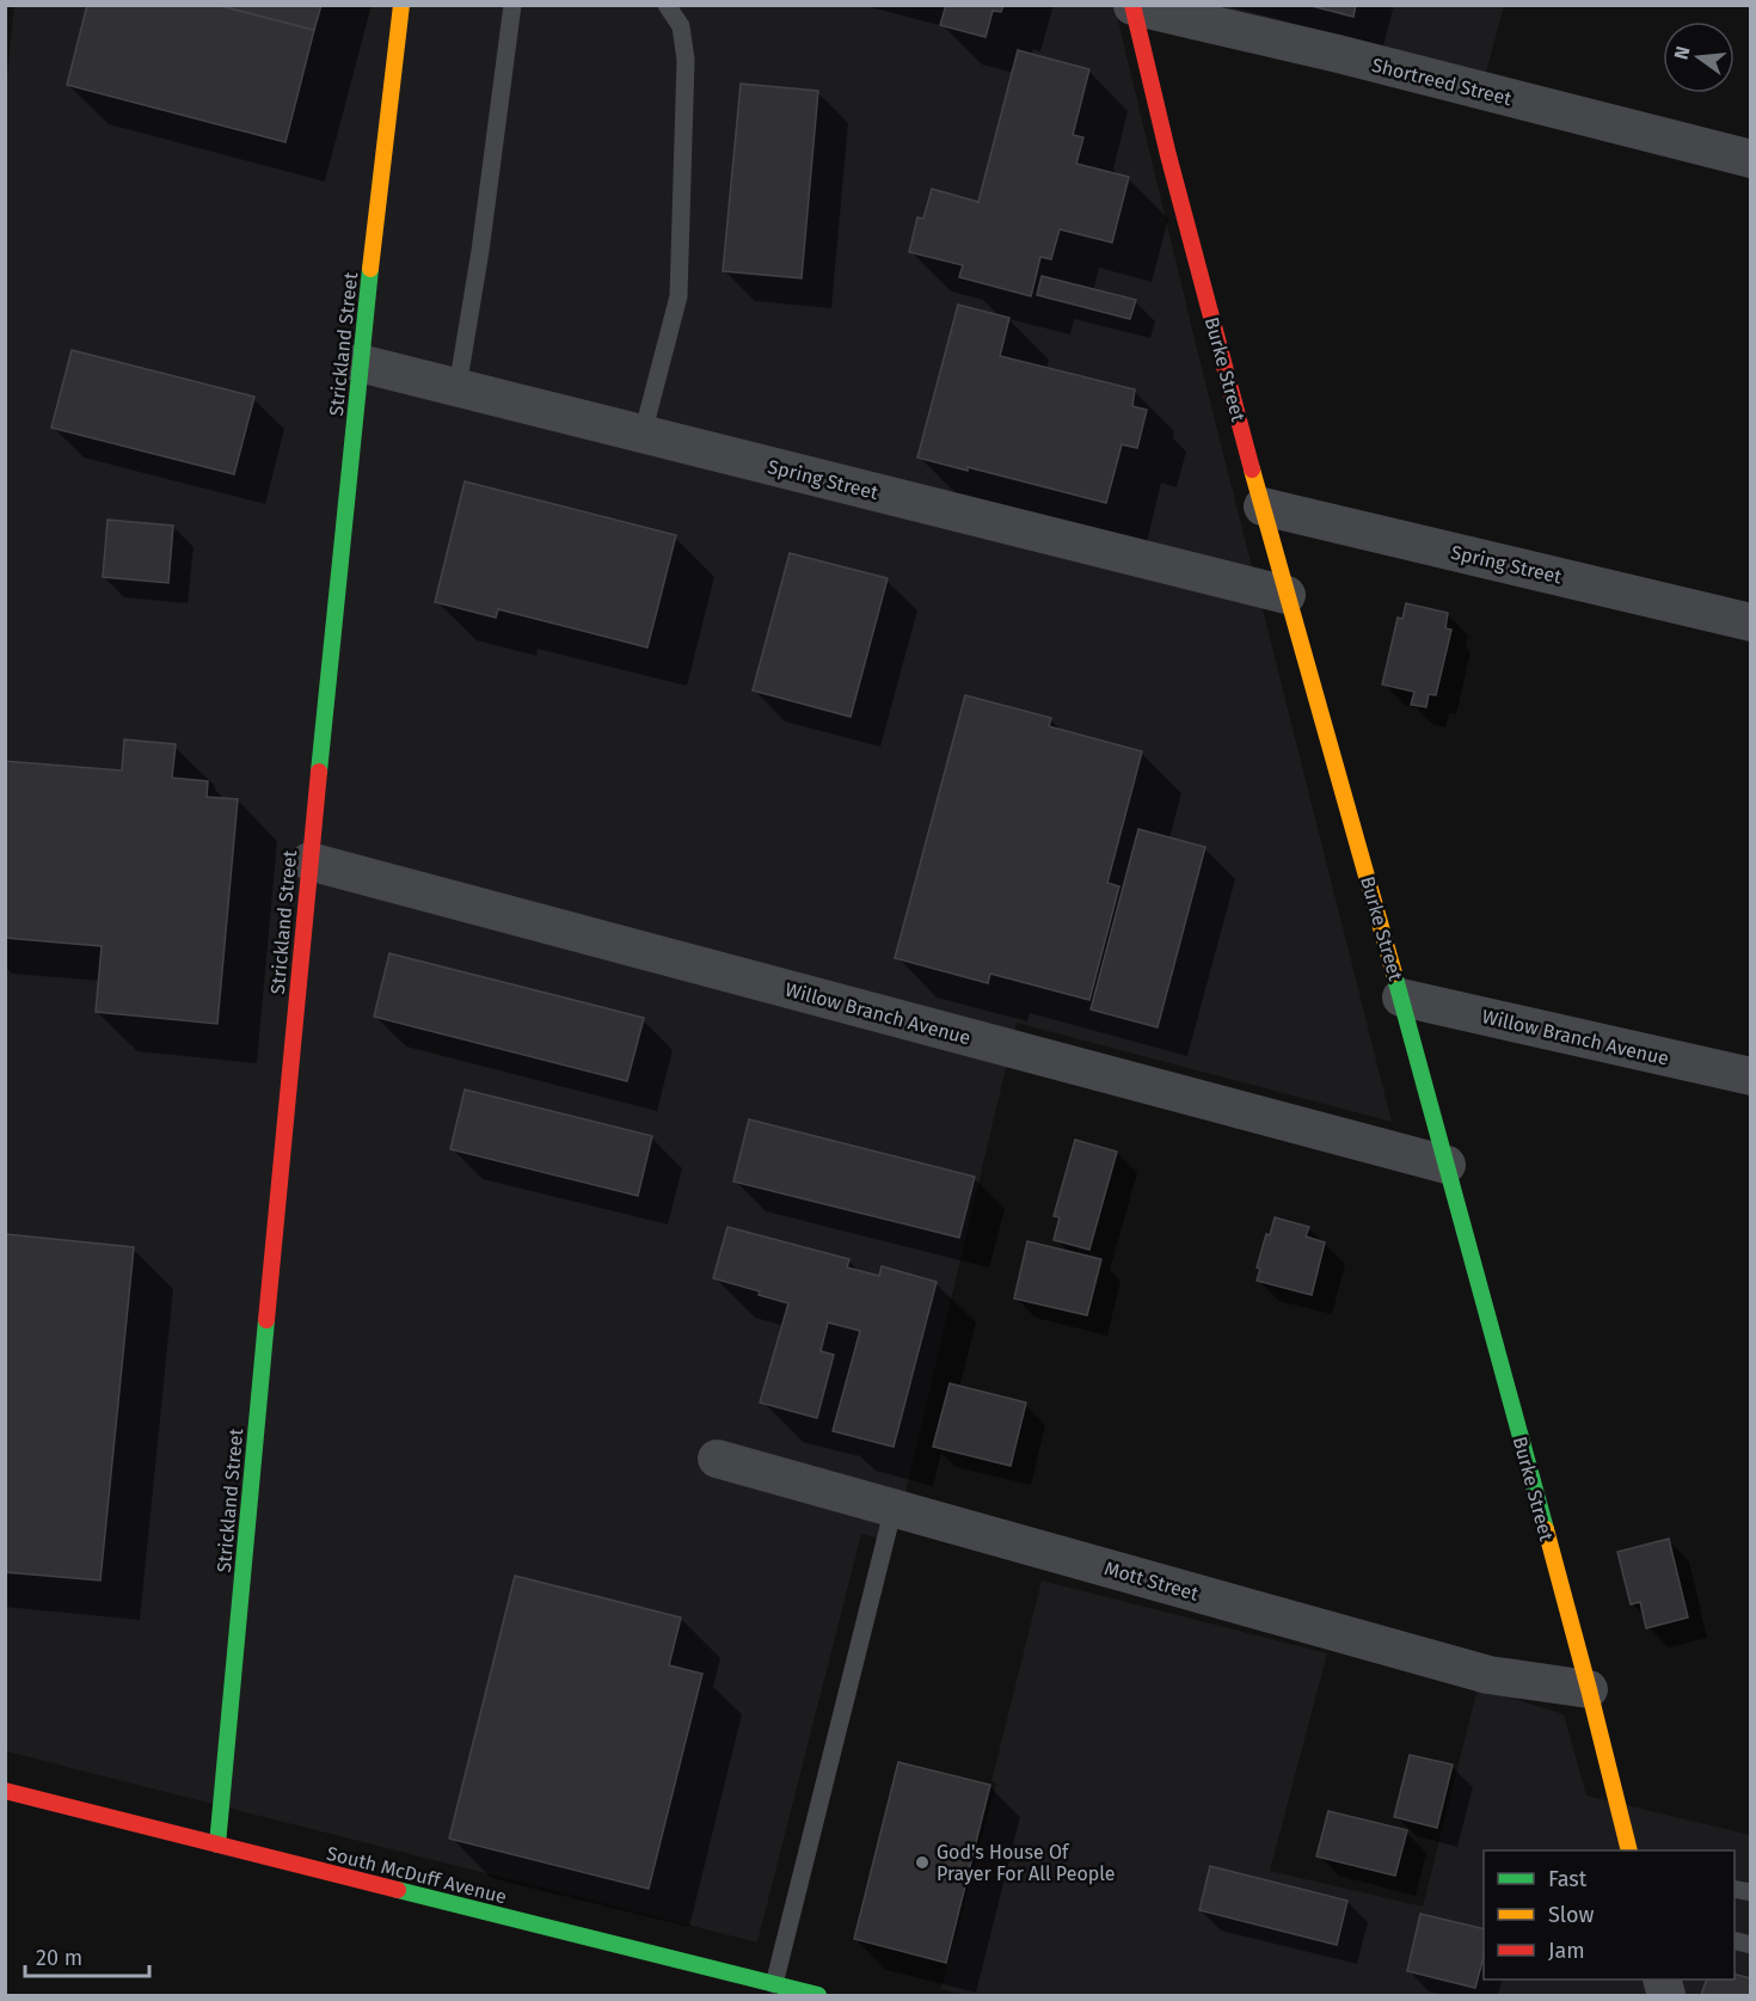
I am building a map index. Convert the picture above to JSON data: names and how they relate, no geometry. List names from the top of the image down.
{
  "streets": {
    "street": [
      "Shortreed Street",
      "Strickland Street",
      "Burke Street",
      "Spring Street",
      "Willow Branch Avenue",
      "Mott Street",
      "South McDuff Avenue"
    ]
  },
  "crossings": [
    ["Shortreed Street", "Burke Street"],
    ["Strickland Street", "Spring Street"],
    ["Strickland Street", "Willow Branch Avenue"],
    ["Strickland Street", "South McDuff Avenue"],
    ["Burke Street", "Spring Street"],
    ["Burke Street", "Willow Branch Avenue"],
    ["Burke Street", "Mott Street"]
  ],
  "places": ["God's House Of Prayer For All People"],
  "legend": ["Fast", "Slow", "Jam"],
  "scale_bar": "20 m",
  "north": "left"
}
